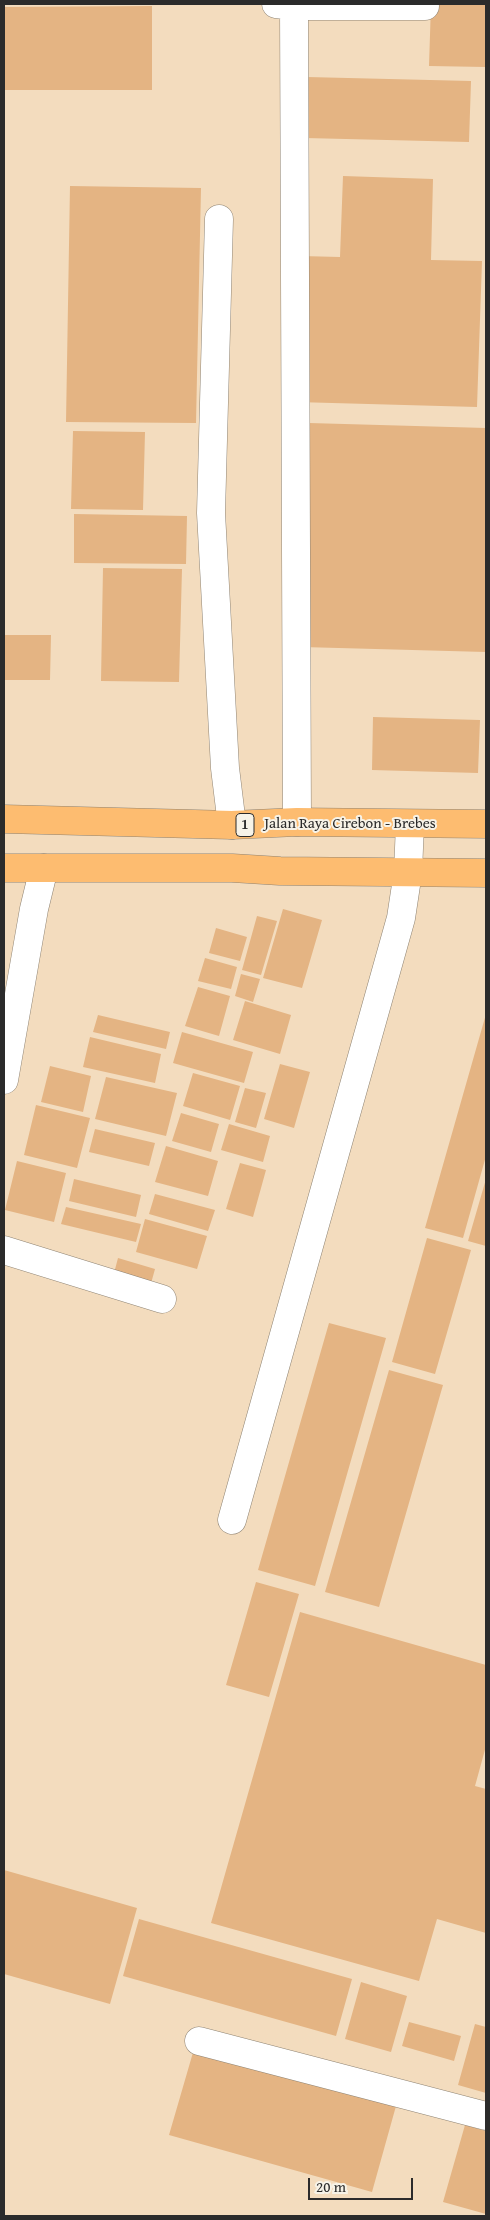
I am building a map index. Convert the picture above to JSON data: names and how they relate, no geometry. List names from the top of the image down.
{
  "streets": {
    "highway": ["Jalan Raya Cirebon - Brebes", "1"]
  },
  "scale_bar": "20 m"
}
